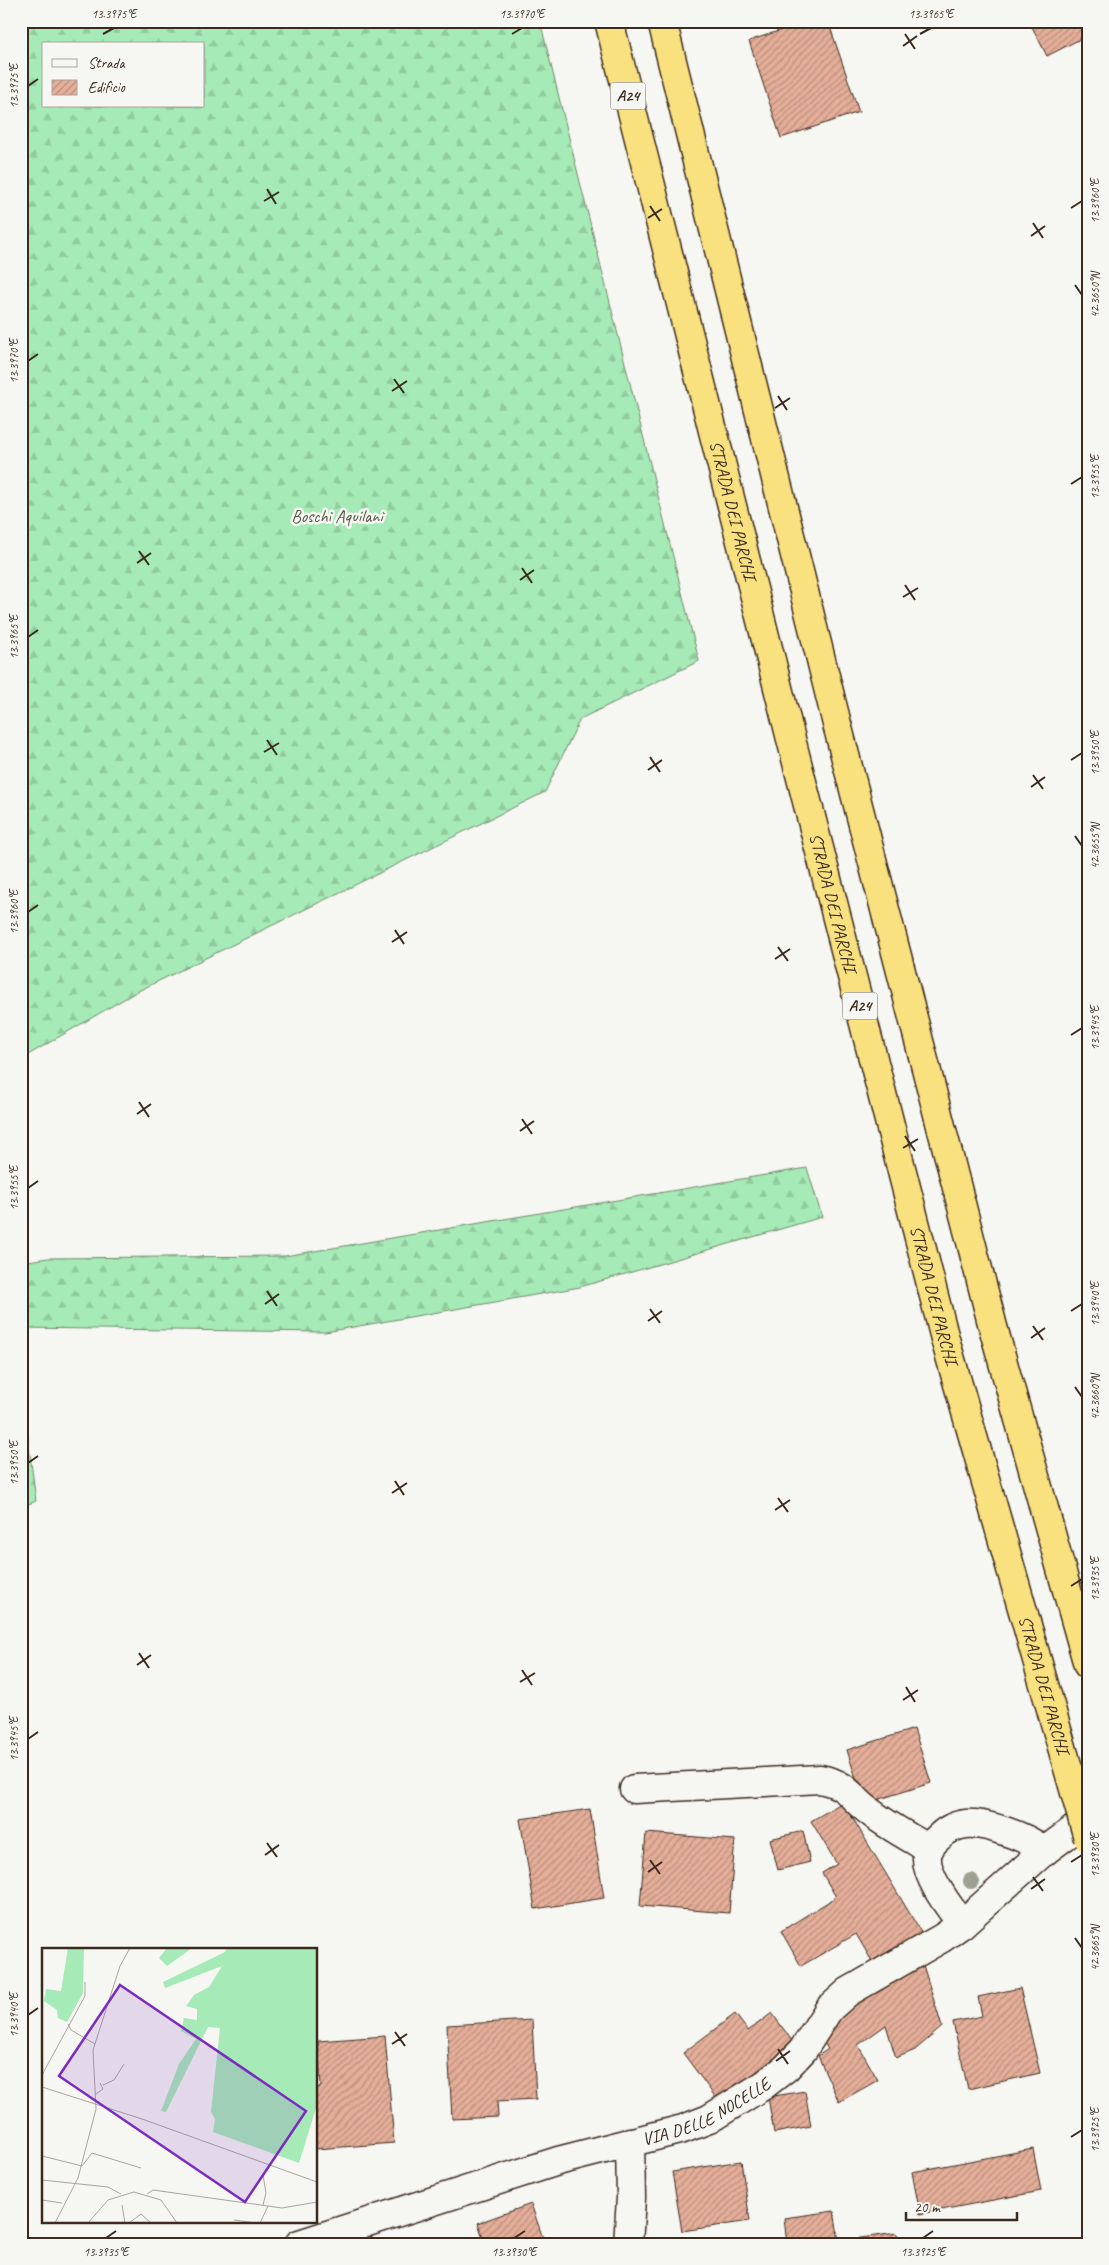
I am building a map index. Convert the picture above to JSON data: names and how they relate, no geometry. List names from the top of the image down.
{
  "streets": {
    "highway": ["A24", "STRADA DEI PARCHI"],
    "street": ["VIA DELLE NOCELLE"]
  },
  "parks": ["Boschi Aquilani"],
  "legend": ["Strada", "Edificio"],
  "scale_bar": "20 m",
  "coordinates": [
    "13.3975°E",
    "13.3970°E",
    "13.3965°E",
    "13.3960°E",
    "42.3650°N",
    "13.3955°E",
    "13.3950°E",
    "42.3655°N",
    "13.3945°E",
    "13.3940°E",
    "42.3660°N",
    "13.3935°E",
    "13.3930°E",
    "42.3665°N",
    "13.3925°E"
  ]
}
